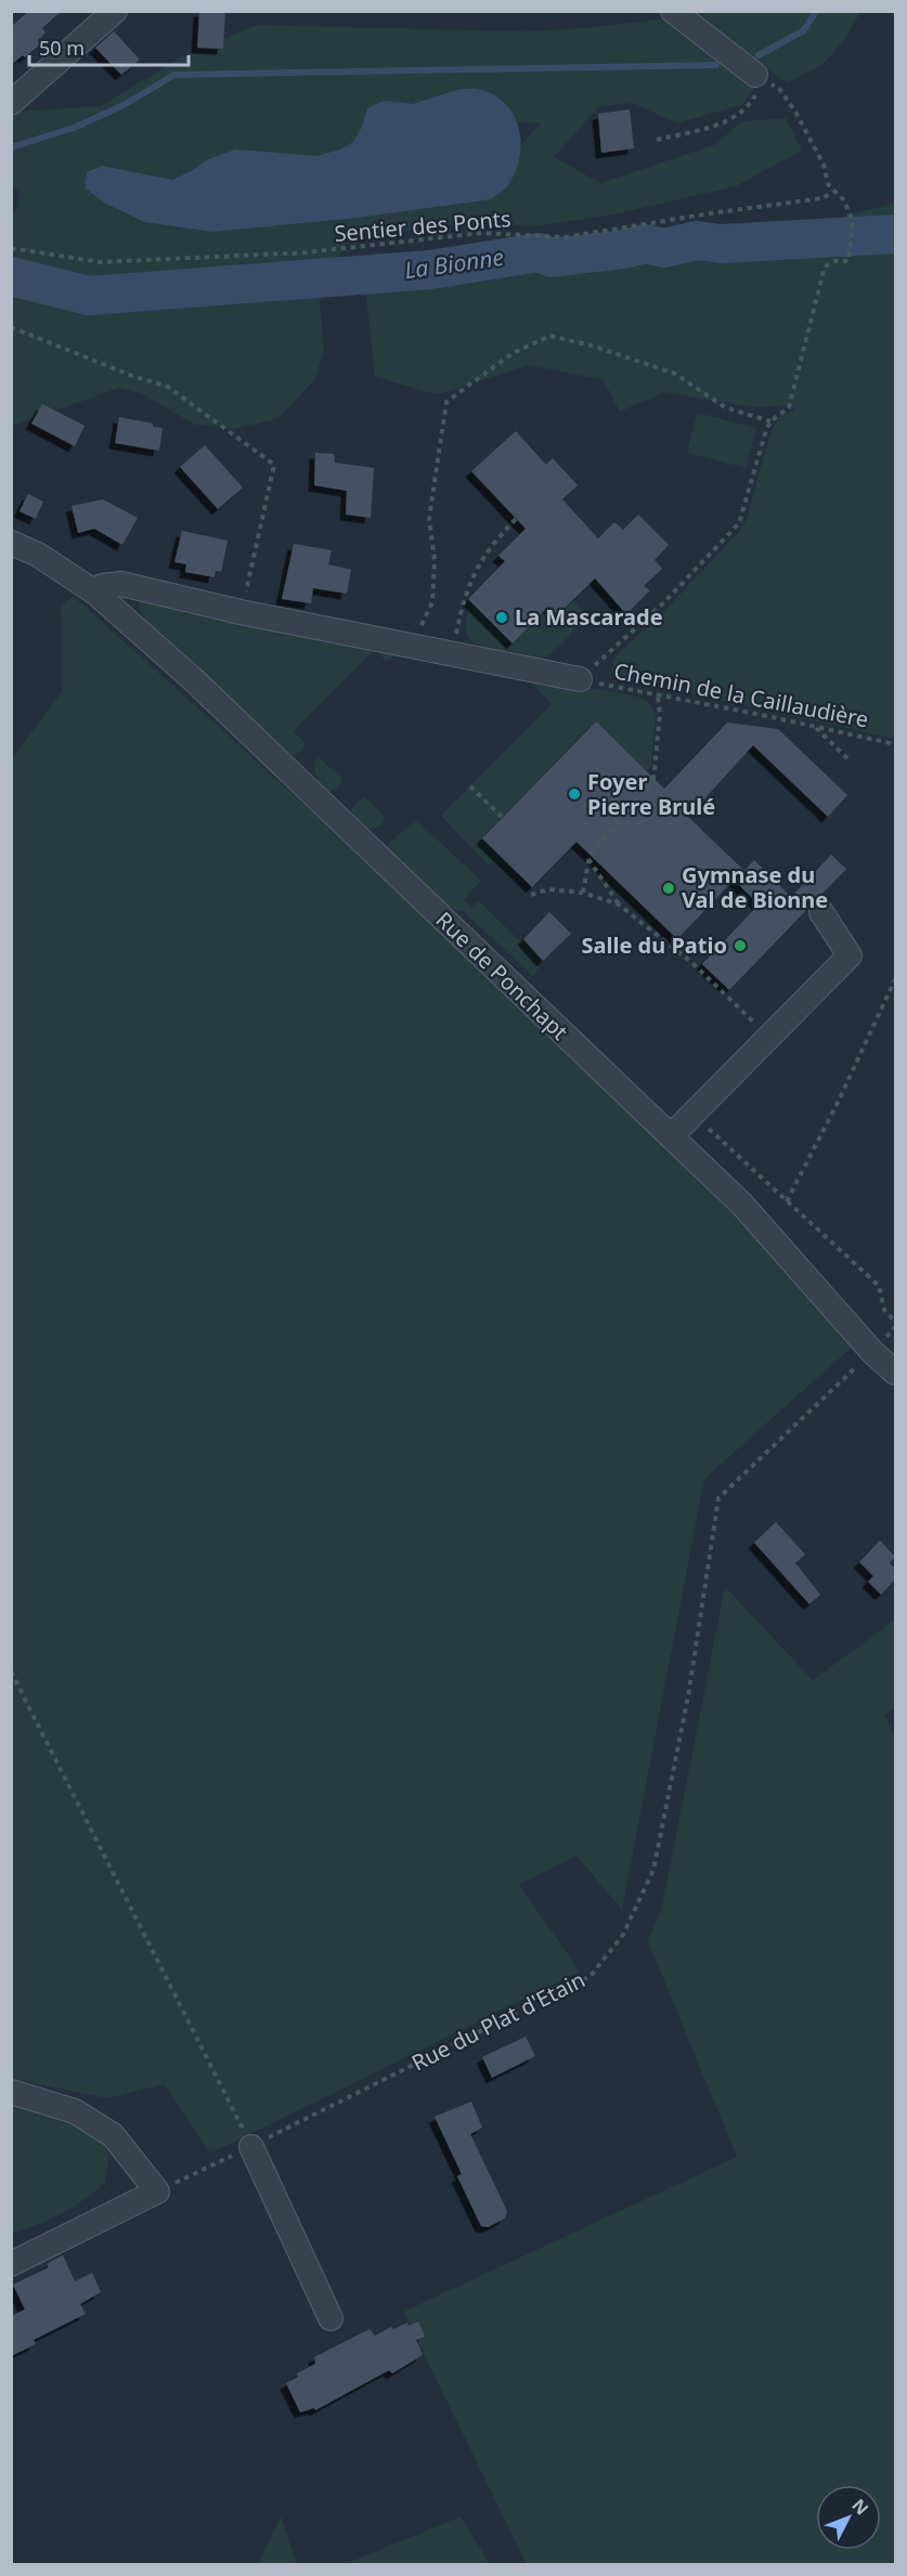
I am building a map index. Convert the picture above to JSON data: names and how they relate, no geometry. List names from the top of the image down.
{
  "streets": {
    "street": ["Rue de Ponchapt"],
    "path": ["Sentier des Ponts", "Chemin de la Caillaudière", "Rue du Plat d'Etain"]
  },
  "crossings": [
    ["Rue de Ponchapt", "Rue du Plat d'Etain"]
  ],
  "water": ["La Bionne"],
  "places": [
    "La Mascarade",
    "Foyer Pierre Brulé",
    "Gymnase du Val de Bionne",
    "Salle du Patio"
  ],
  "scale_bar": "50 m",
  "north": "top right"
}
